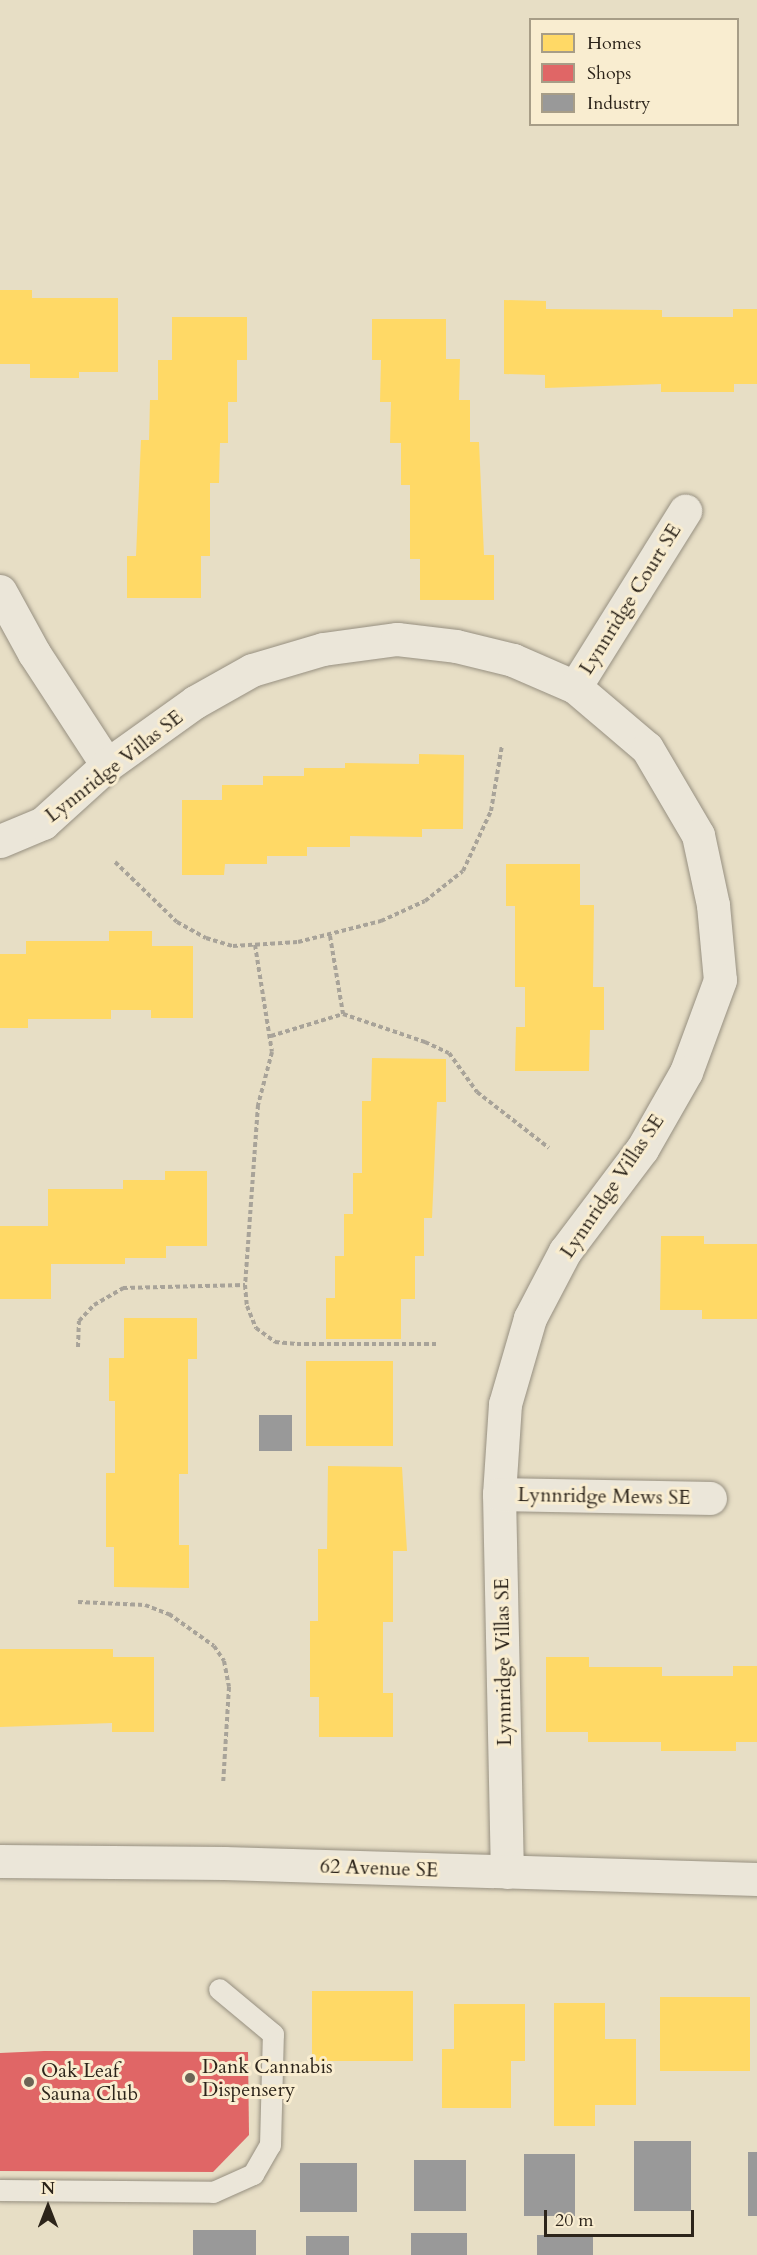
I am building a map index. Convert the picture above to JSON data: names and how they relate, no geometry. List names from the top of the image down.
{
  "streets": {
    "street": [
      "Lynnridge Court SE",
      "Lynnridge Villas SE",
      "Lynnridge Mews SE",
      "62 Avenue SE"
    ]
  },
  "crossings": [
    ["Lynnridge Court SE", "Lynnridge Villas SE"],
    ["Lynnridge Villas SE", "Lynnridge Mews SE"],
    ["Lynnridge Villas SE", "62 Avenue SE"]
  ],
  "places": ["Dank Cannabis Dispensery", "Oak Leaf Sauna Club"],
  "legend": ["Homes", "Shops", "Industry"],
  "scale_bar": "20 m",
  "north": "top"
}
